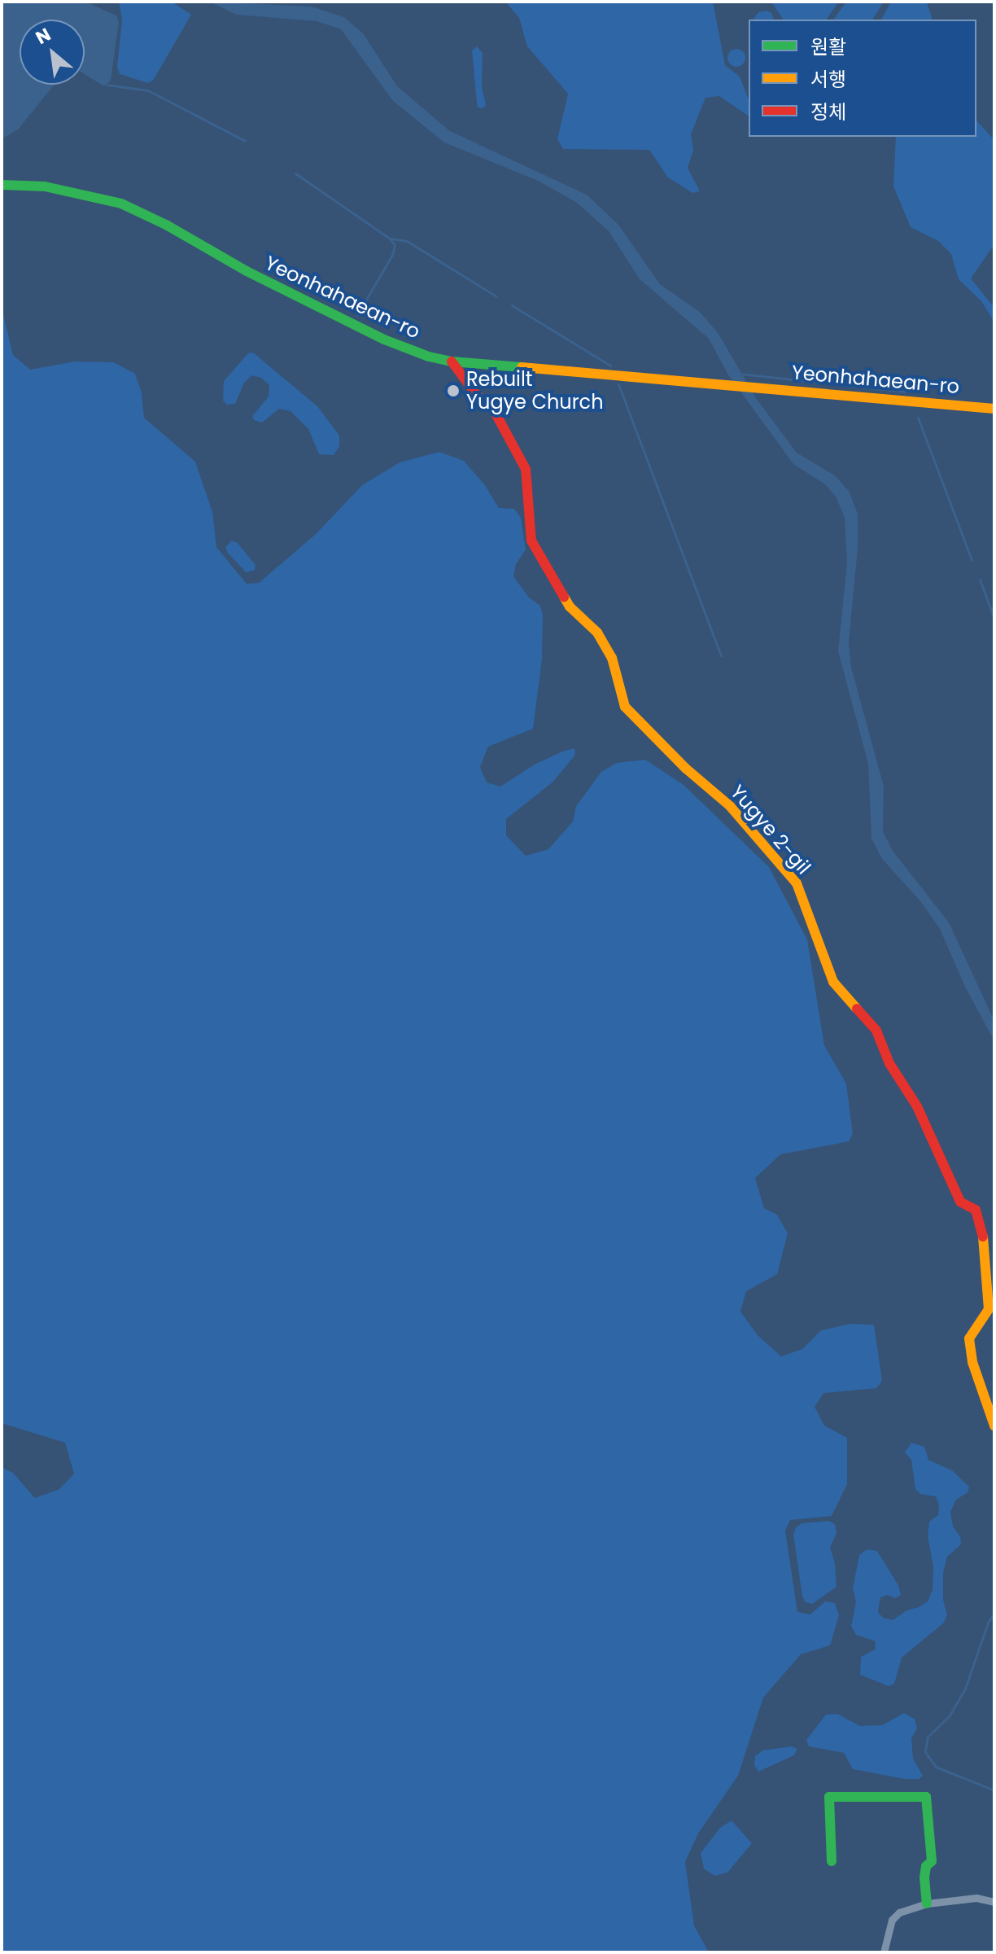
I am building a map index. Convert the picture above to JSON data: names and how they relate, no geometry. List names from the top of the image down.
{
  "streets": {
    "street": ["Yeonhahaean-ro", "Yugye 2-gil"]
  },
  "crossings": [
    ["Yeonhahaean-ro", "Yugye 2-gil"]
  ],
  "places": ["Rebuilt Yugye Church"],
  "legend": ["원활", "서행", "정체"],
  "north": "top left"
}
